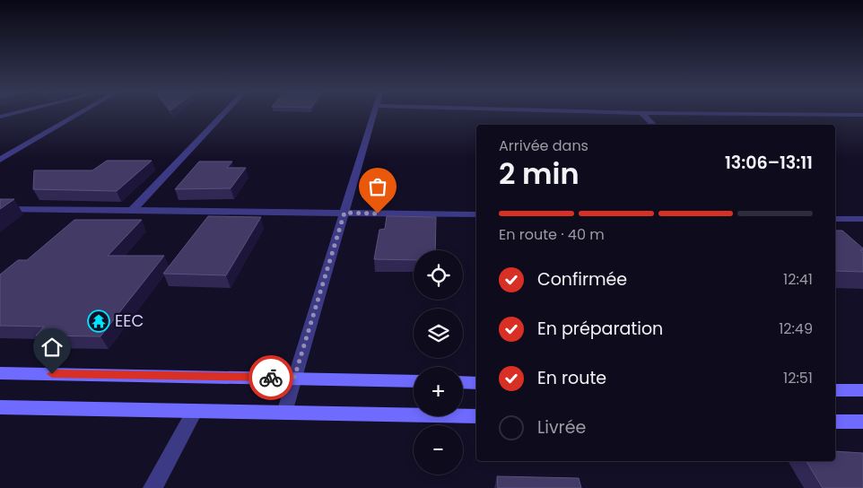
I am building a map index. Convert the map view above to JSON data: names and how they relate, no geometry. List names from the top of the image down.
{
  "places": {
    "temple": ["EEC"]
  },
  "page": {
    "heading": ["2 min", "Arrivée dans", "13:06–13:11"],
    "bar": "En route · 40 m",
    "map_buttons": ["+", "−"],
    "list": [
      ["Confirmée", "12:41"],
      ["En préparation", "12:49"],
      ["En route", "12:51"],
      "Livrée"
    ]
  }
}
